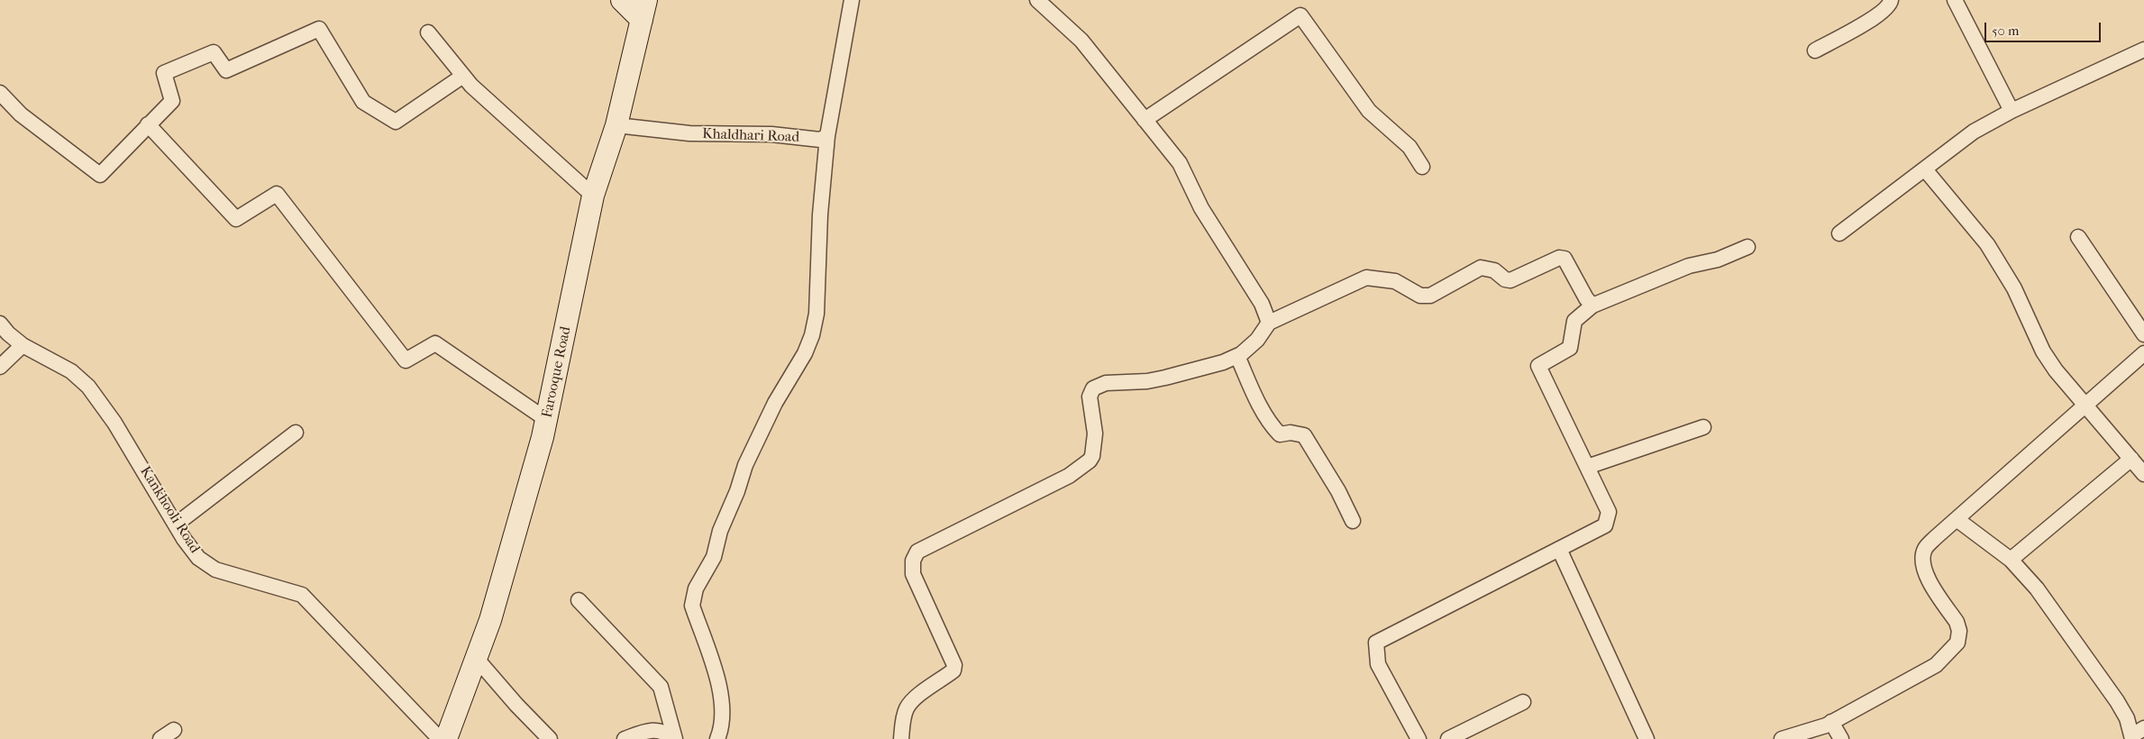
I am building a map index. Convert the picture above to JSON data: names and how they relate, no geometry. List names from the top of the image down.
{
  "streets": {
    "main road": ["Farooque Road"],
    "street": ["Khaldhari Road", "Kankhooli Road"]
  },
  "crossings": [
    ["Khaldhari Road", "Farooque Road"]
  ],
  "scale_bar": "50 m"
}
